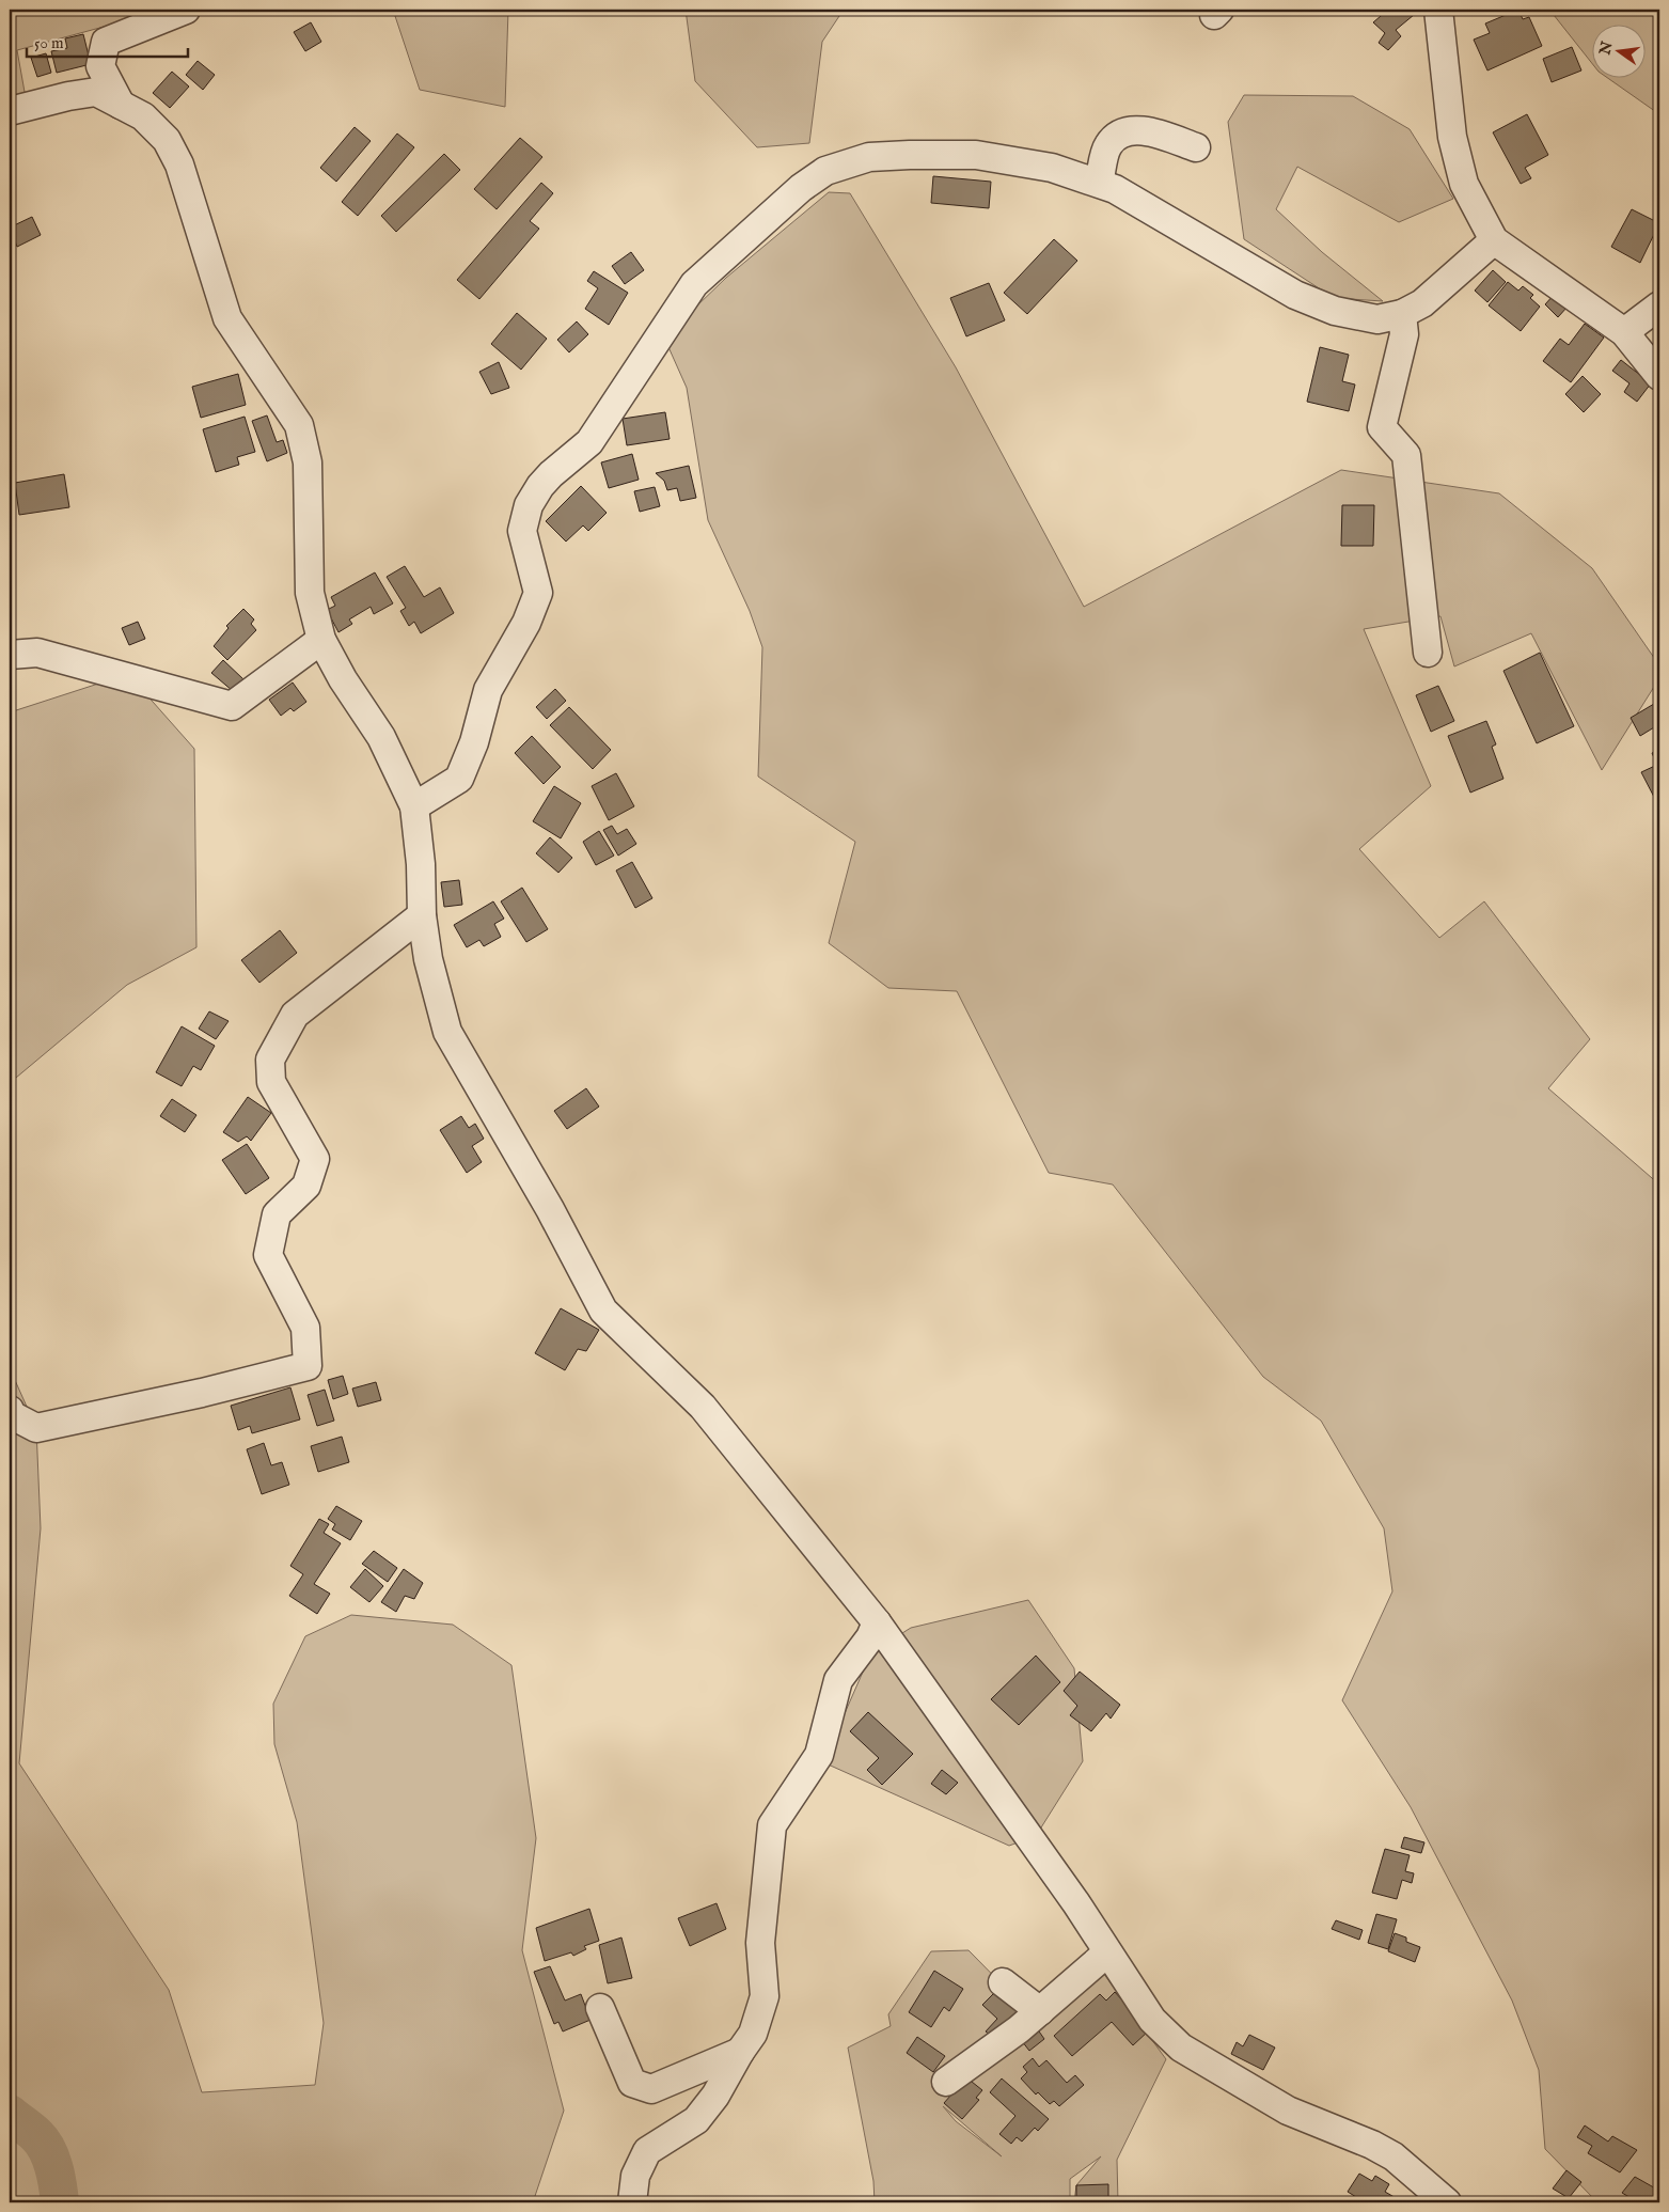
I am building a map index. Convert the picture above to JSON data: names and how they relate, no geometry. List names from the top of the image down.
{
  "scale_bar": "50 m",
  "north": "left"
}
